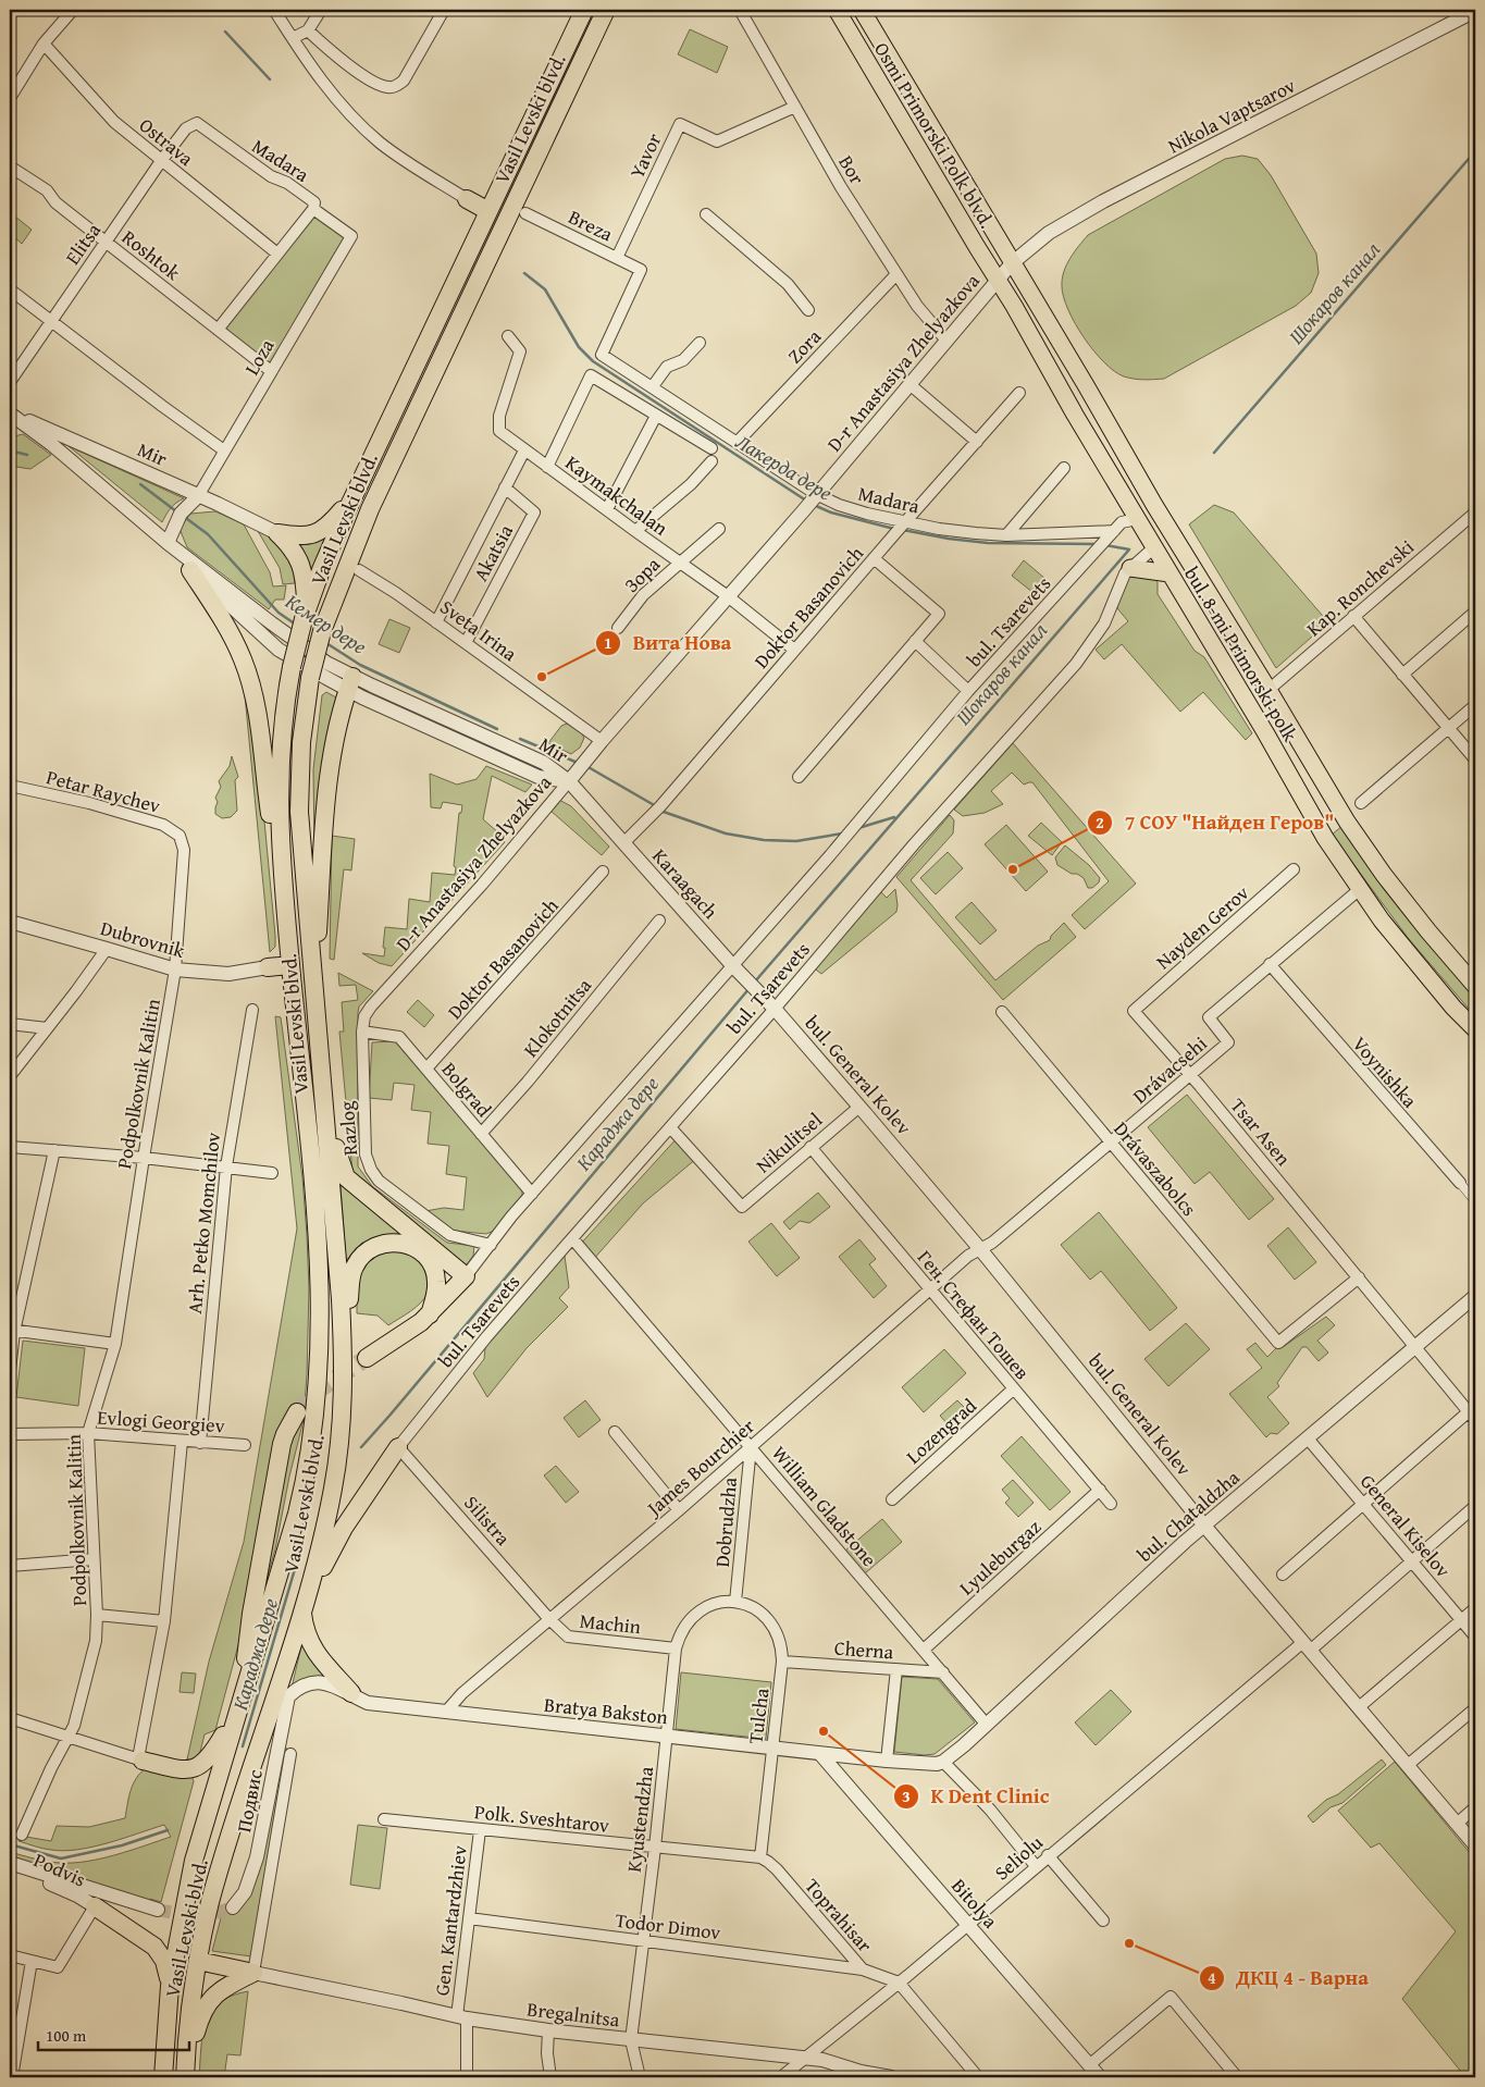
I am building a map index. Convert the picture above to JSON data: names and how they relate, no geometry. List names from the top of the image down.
{
  "streets": {
    "highway": ["Vasil Levski blvd."],
    "main road": ["Osmi Primorski Polk blvd.", "bul. 8-mi Primorski polk"],
    "street": [
      "Nikola Vaptsarov",
      "Ostrava",
      "Yavor",
      "Madara",
      "Bor",
      "Breza",
      "Elitsa",
      "Roshtok",
      "Zora",
      "Loza",
      "D-r Anastasiya Zhelyazkova",
      "Mir",
      "Kaymakchalan",
      "Akatsia",
      "Зора",
      "Kap. Ronchevski",
      "Doktor Basanovich",
      "bul. Tsarevets",
      "Sveta Irina",
      "Petar Raychev",
      "Karaagach",
      "Nayden Gerov",
      "Dubrovnik",
      "Klokotnitsa",
      "Drávacsehi",
      "Voynishka",
      "bul. General Kolev",
      "Podpolkovnik Kalitin",
      "Bolgrad",
      "Razlog",
      "Tsar Asen",
      "Nikulitsel",
      "Drávaszabolcs",
      "Arh. Petko Momchilov",
      "Ген. Стефан Тошев",
      "Evlogi Georgiev",
      "Lozengrad",
      "James Bourchier",
      "William Gladstone",
      "bul. Chataldzha",
      "Silistra",
      "Dobrudzha",
      "General Kiselov",
      "Lyuleburgaz",
      "Machin",
      "Cherna",
      "Bratya Bakston",
      "Tulcha",
      "Подвис",
      "Polk. Sveshtarov",
      "Kyustendzha",
      "Seliolu",
      "Podvis",
      "Bitolya",
      "Toprahisar",
      "Gen. Kantardzhiev",
      "Todor Dimov",
      "Bregalnitsa"
    ]
  },
  "crossings": [
    ["Nikola Vaptsarov", "Osmi Primorski Polk blvd."],
    ["Nikola Vaptsarov", "D-r Anastasiya Zhelyazkova"],
    ["Nikola Vaptsarov", "bul. 8-mi Primorski polk"],
    ["Vasil Levski blvd.", "Breza"],
    ["Vasil Levski blvd.", "Sveta Irina"],
    ["Osmi Primorski Polk blvd.", "D-r Anastasiya Zhelyazkova"],
    ["Osmi Primorski Polk blvd.", "bul. 8-mi Primorski polk"],
    ["Ostrava", "Elitsa"],
    ["Yavor", "Bor"],
    ["Yavor", "Breza"],
    ["Madara", "Breza"],
    ["Madara", "Elitsa"],
    ["Madara", "Zora"],
    ["Madara", "Loza"],
    ["Madara", "D-r Anastasiya Zhelyazkova"],
    ["Madara", "Doktor Basanovich"],
    ["Madara", "bul. Tsarevets"],
    ["Bor", "Zora"],
    ["Bor", "D-r Anastasiya Zhelyazkova"],
    ["Elitsa", "Roshtok"],
    ["Roshtok", "Loza"],
    ["Loza", "Mir"],
    ["D-r Anastasiya Zhelyazkova", "Mir"],
    ["D-r Anastasiya Zhelyazkova", "Kaymakchalan"],
    ["D-r Anastasiya Zhelyazkova", "Sveta Irina"],
    ["D-r Anastasiya Zhelyazkova", "bul. 8-mi Primorski polk"],
    ["D-r Anastasiya Zhelyazkova", "Karaagach"],
    ["D-r Anastasiya Zhelyazkova", "Razlog"],
    ["Mir", "Karaagach"],
    ["Kaymakchalan", "Зора"],
    ["Kaymakchalan", "Doktor Basanovich"],
    ["Akatsia", "Sveta Irina"],
    ["Kap. Ronchevski", "bul. 8-mi Primorski polk"],
    ["Doktor Basanovich", "Karaagach"],
    ["Doktor Basanovich", "Bolgrad"],
    ["bul. Tsarevets", "bul. 8-mi Primorski polk"],
    ["bul. Tsarevets", "Karaagach"],
    ["bul. Tsarevets", "bul. General Kolev"],
    ["bul. Tsarevets", "Bolgrad"],
    ["bul. Tsarevets", "Razlog"],
    ["bul. Tsarevets", "Nikulitsel"],
    ["bul. Tsarevets", "William Gladstone"],
    ["bul. Tsarevets", "Silistra"],
    ["bul. 8-mi Primorski polk", "Drávacsehi"],
    ["Petar Raychev", "Dubrovnik"],
    ["Petar Raychev", "Podpolkovnik Kalitin"],
    ["Karaagach", "bul. General Kolev"],
    ["Nayden Gerov", "Tsar Asen"],
    ["Dubrovnik", "Podpolkovnik Kalitin"],
    ["Klokotnitsa", "Bolgrad"],
    ["Drávacsehi", "Voynishka"],
    ["Drávacsehi", "bul. General Kolev"],
    ["Drávacsehi", "Tsar Asen"],
    ["Drávacsehi", "Drávaszabolcs"],
    ["Drávacsehi", "James Bourchier"],
    ["bul. General Kolev", "Nikulitsel"],
    ["bul. General Kolev", "James Bourchier"],
    ["bul. General Kolev", "bul. Chataldzha"],
    ["bul. General Kolev", "Seliolu"],
    ["Podpolkovnik Kalitin", "Evlogi Georgiev"],
    ["Bolgrad", "Razlog"],
    ["Tsar Asen", "Drávaszabolcs"],
    ["Tsar Asen", "bul. Chataldzha"],
    ["Nikulitsel", "Ген. Стефан Тошев"],
    ["Arh. Petko Momchilov", "Evlogi Georgiev"],
    ["Ген. Стефан Тошев", "Lozengrad"],
    ["Ген. Стефан Тошев", "James Bourchier"],
    ["Ген. Стефан Тошев", "Lyuleburgaz"],
    ["James Bourchier", "William Gladstone"],
    ["James Bourchier", "Silistra"],
    ["James Bourchier", "Dobrudzha"],
    ["James Bourchier", "Machin"],
    ["James Bourchier", "Bratya Bakston"],
    ["William Gladstone", "bul. Chataldzha"],
    ["William Gladstone", "Dobrudzha"],
    ["William Gladstone", "Lyuleburgaz"],
    ["William Gladstone", "Cherna"],
    ["bul. Chataldzha", "General Kiselov"],
    ["bul. Chataldzha", "Bratya Bakston"],
    ["Silistra", "Machin"],
    ["Dobrudzha", "Machin"],
    ["Dobrudzha", "Cherna"],
    ["Dobrudzha", "Bratya Bakston"],
    ["Dobrudzha", "Tulcha"],
    ["Dobrudzha", "Kyustendzha"],
    ["General Kiselov", "Seliolu"],
    ["Machin", "Cherna"],
    ["Machin", "Bratya Bakston"],
    ["Machin", "Tulcha"],
    ["Machin", "Kyustendzha"],
    ["Cherna", "Bratya Bakston"],
    ["Cherna", "Tulcha"],
    ["Cherna", "Kyustendzha"],
    ["Bratya Bakston", "Tulcha"],
    ["Bratya Bakston", "Подвис"],
    ["Bratya Bakston", "Kyustendzha"],
    ["Bratya Bakston", "Bitolya"],
    ["Tulcha", "Polk. Sveshtarov"],
    ["Tulcha", "Kyustendzha"],
    ["Tulcha", "Toprahisar"],
    ["Polk. Sveshtarov", "Kyustendzha"],
    ["Polk. Sveshtarov", "Toprahisar"],
    ["Polk. Sveshtarov", "Gen. Kantardzhiev"],
    ["Kyustendzha", "Todor Dimov"],
    ["Kyustendzha", "Bregalnitsa"],
    ["Seliolu", "Bitolya"],
    ["Seliolu", "Toprahisar"],
    ["Seliolu", "Bregalnitsa"],
    ["Toprahisar", "Todor Dimov"],
    ["Gen. Kantardzhiev", "Todor Dimov"],
    ["Gen. Kantardzhiev", "Bregalnitsa"]
  ],
  "water": [
    "Шокаров канал",
    "Лакерда дере",
    "Кемер дере",
    "Караджа дере"
  ],
  "places": [
    "Вита Нова",
    "7 СОУ \"Найден Геров\"",
    "K Dent Clinic",
    "ДКЦ 4 - Варна"
  ],
  "scale_bar": "100 m"
}
